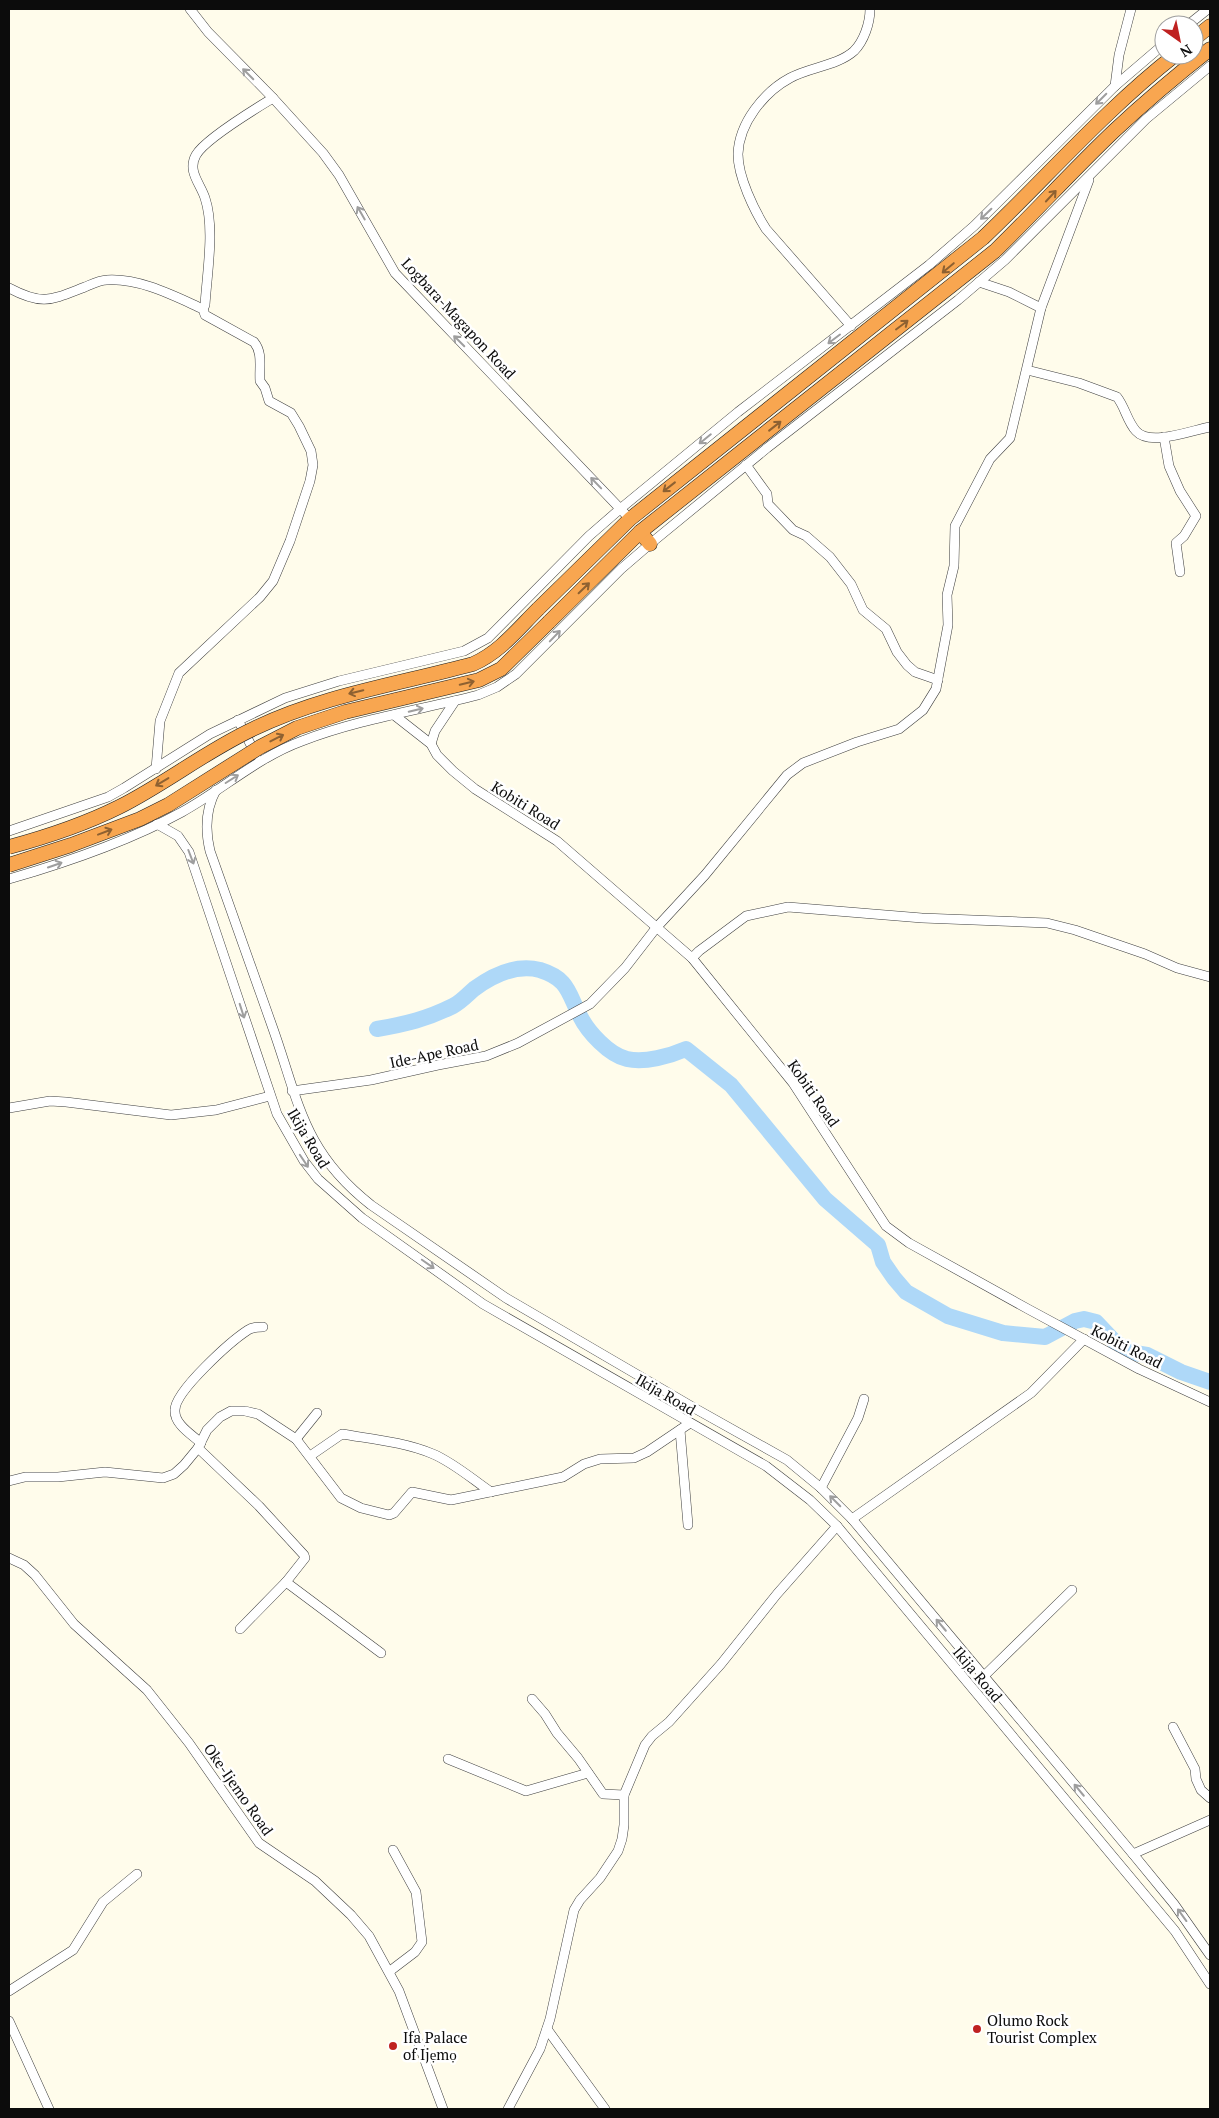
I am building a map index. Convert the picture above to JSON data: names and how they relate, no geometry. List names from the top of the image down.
{
  "streets": {
    "street": [
      "Logbara-Magapon Road",
      "Kobiti Road",
      "Ide-Ape Road",
      "Ikija Road",
      "Oke-Ijemo Road"
    ]
  },
  "crossings": [
    ["Kobiti Road", "Ide-Ape Road"],
    ["Ide-Ape Road", "Ikija Road"]
  ],
  "one_way": ["Logbara-Magapon Road"],
  "places": ["Olumo Rock Tourist Complex", "Ifa Palace of Ijẹmọ"],
  "north": "bottom right"
}
